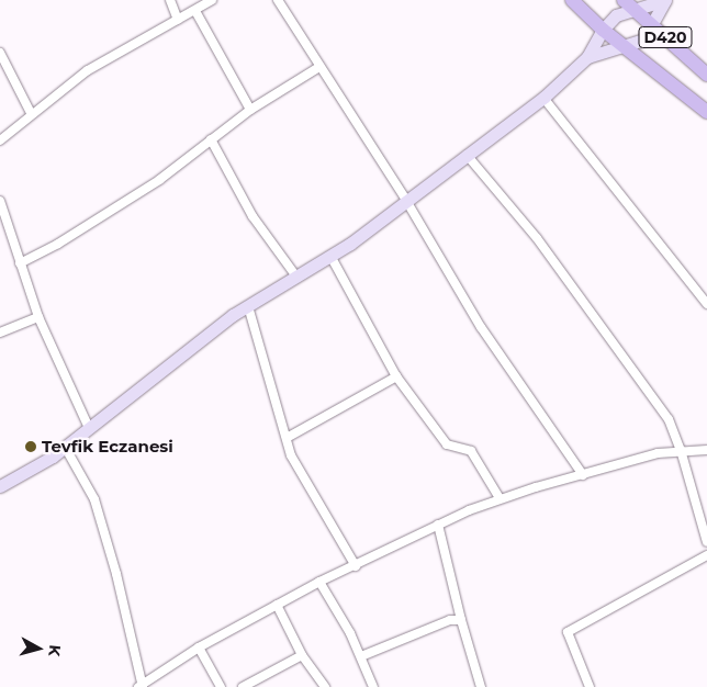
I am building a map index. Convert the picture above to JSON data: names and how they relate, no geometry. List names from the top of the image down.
{
  "streets": {
    "main road": ["D420"]
  },
  "places": ["Tevfik Eczanesi"],
  "north": "right"
}
